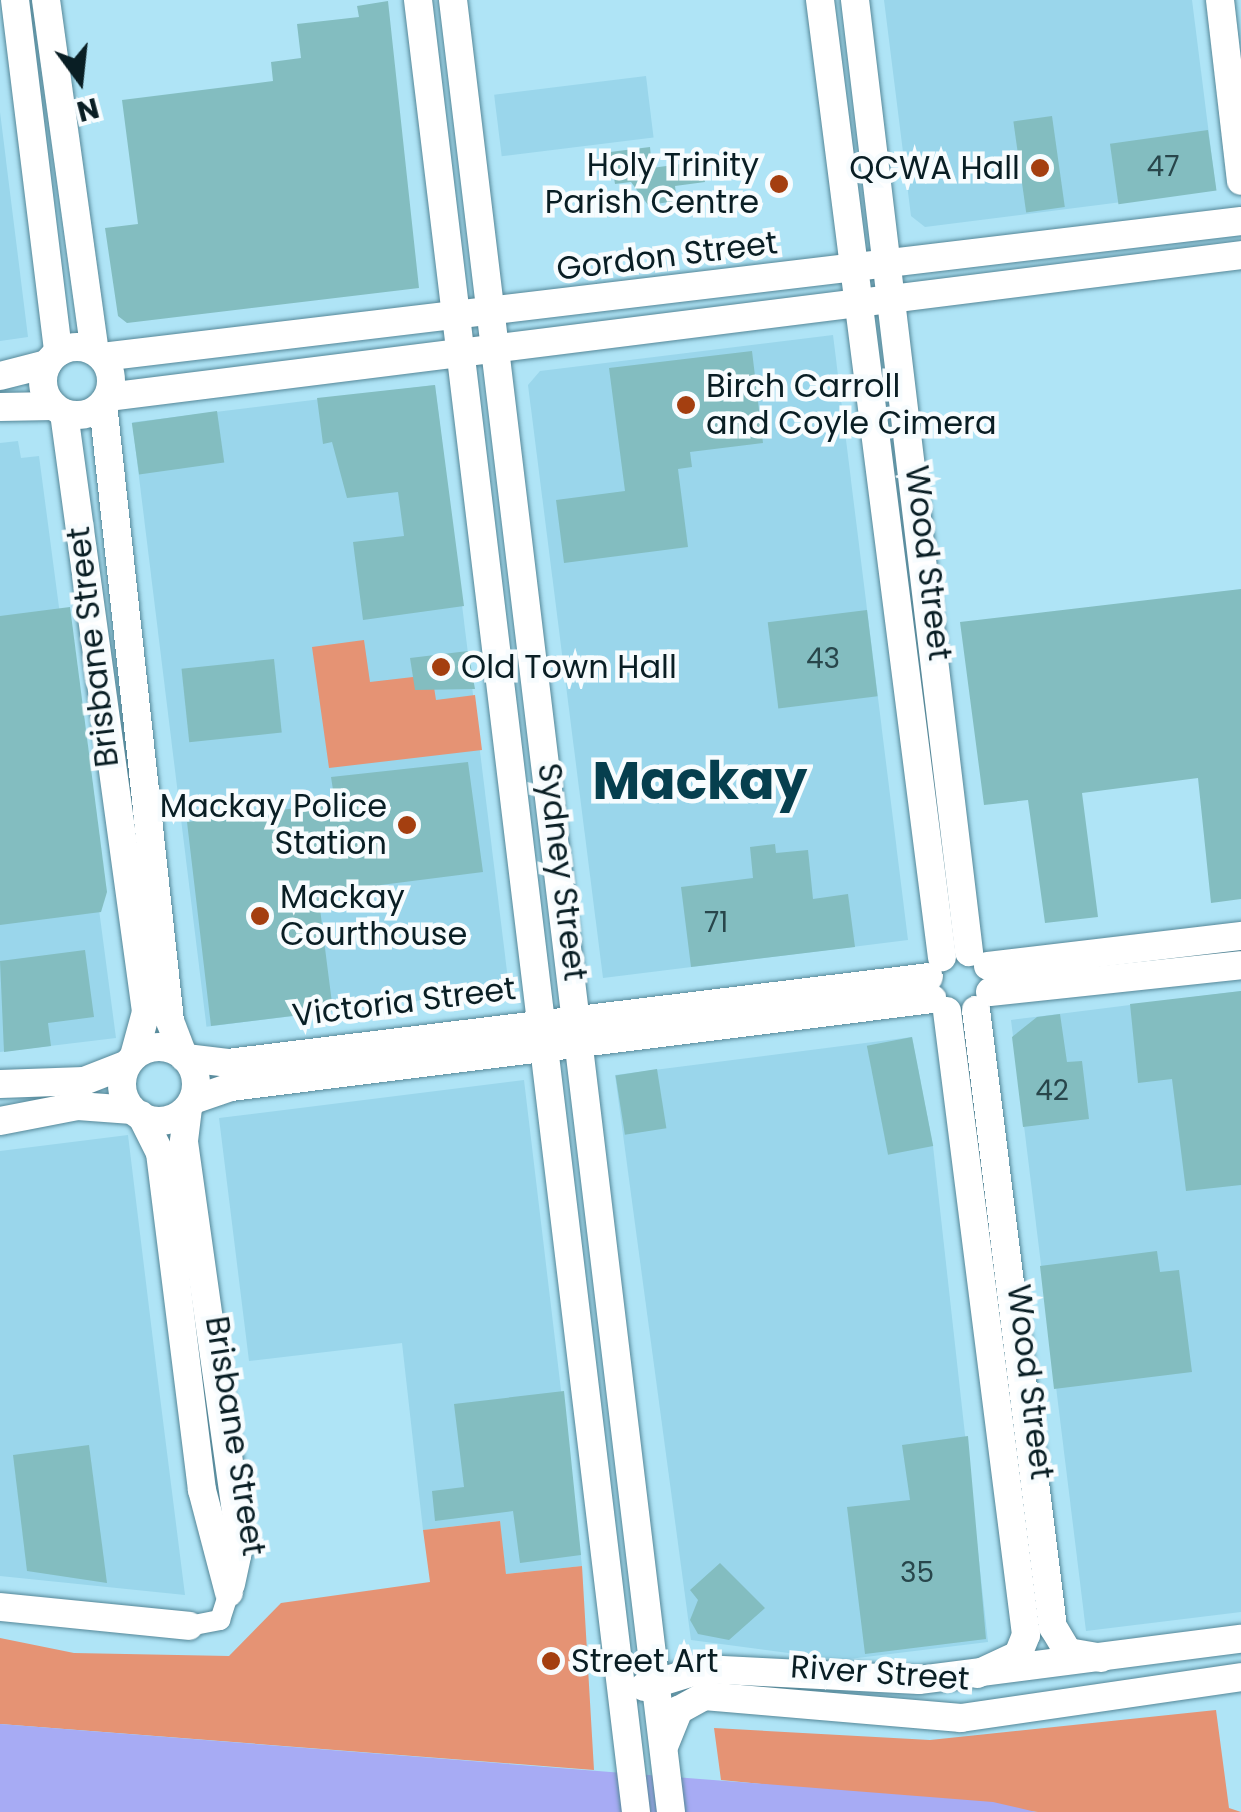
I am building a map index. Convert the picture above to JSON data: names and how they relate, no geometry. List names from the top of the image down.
{
  "streets": {
    "street": [
      "Gordon Street",
      "Wood Street",
      "Brisbane Street",
      "Sydney Street",
      "Victoria Street",
      "River Street"
    ]
  },
  "crossings": [
    ["Gordon Street", "Wood Street"],
    ["Gordon Street", "Brisbane Street"],
    ["Gordon Street", "Sydney Street"],
    ["Wood Street", "Victoria Street"],
    ["Wood Street", "River Street"],
    ["Brisbane Street", "Victoria Street"],
    ["Sydney Street", "Victoria Street"],
    ["Sydney Street", "River Street"]
  ],
  "districts": ["Mackay"],
  "places": [
    "QCWA Hall",
    "Holy Trinity Parish Centre",
    "Birch Carroll and Coyle Cimera",
    "Old Town Hall",
    "Mackay Police Station",
    "Mackay Courthouse",
    "Street Art"
  ],
  "house_numbers": [
    "47",
    "43",
    "71",
    "42",
    "35"
  ],
  "north": "bottom"
}
